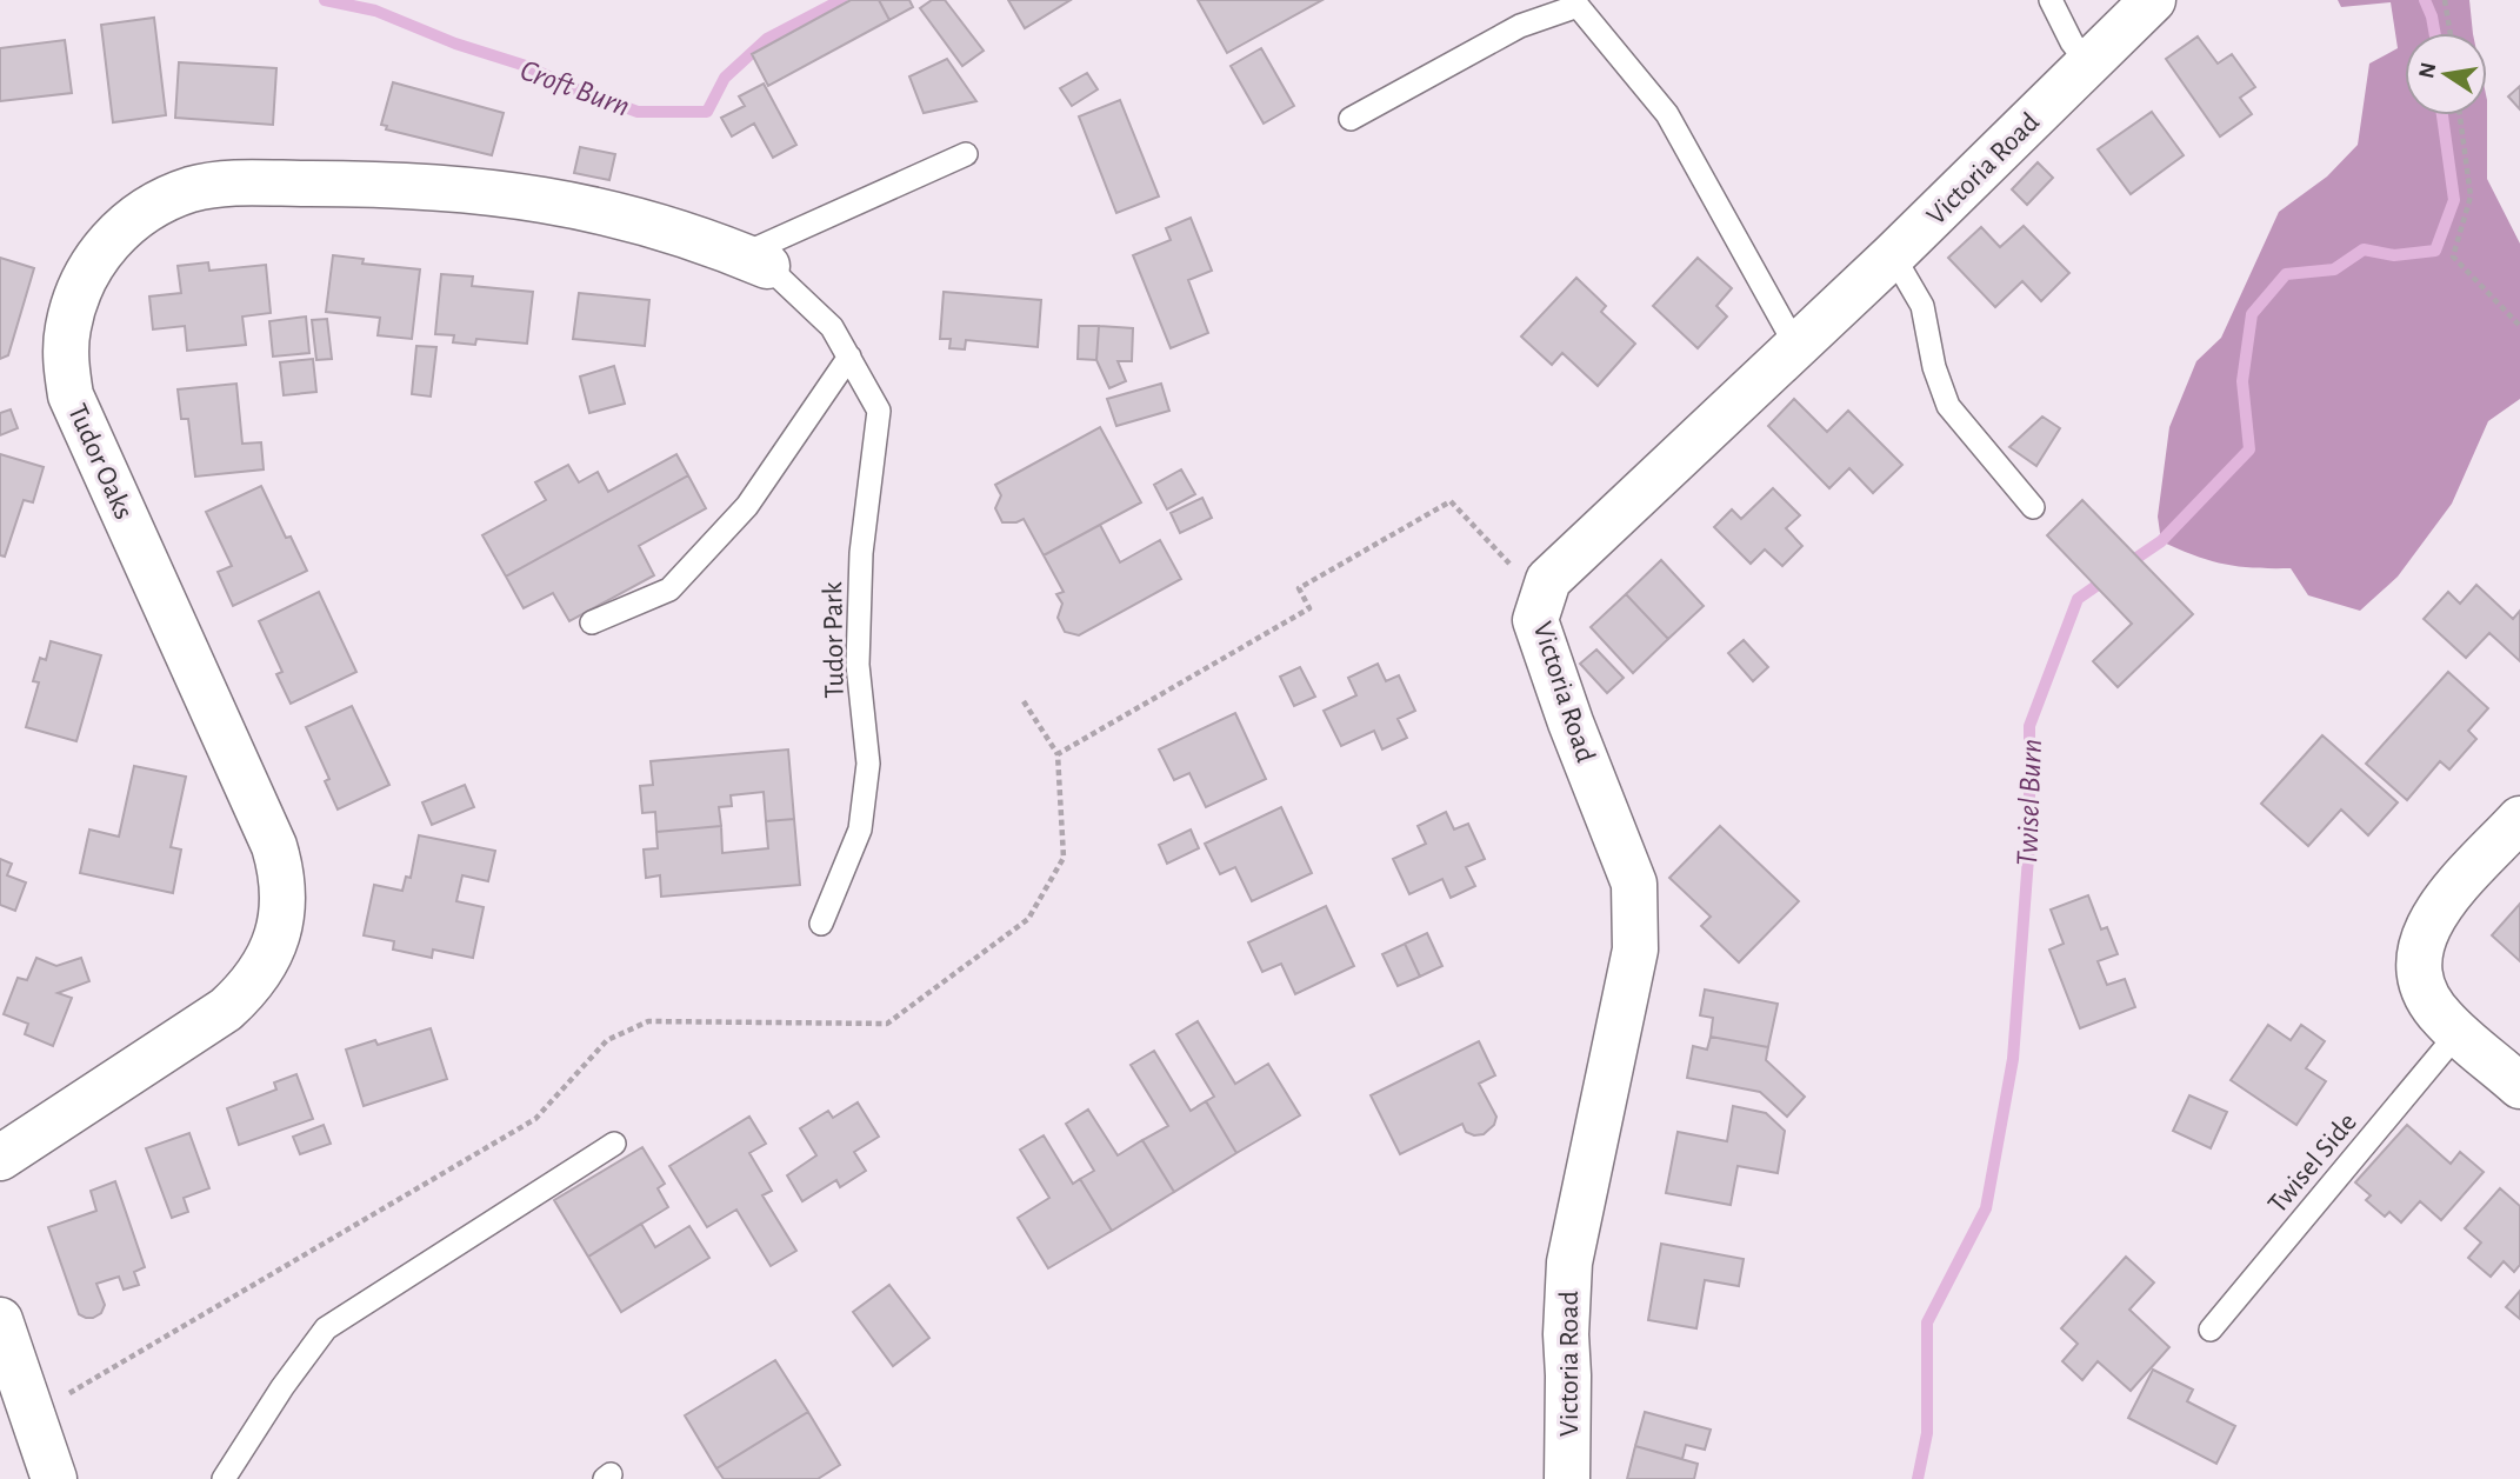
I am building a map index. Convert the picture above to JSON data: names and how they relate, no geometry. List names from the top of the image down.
{
  "streets": {
    "street": ["Victoria Road", "Tudor Oaks"],
    "lane": ["Tudor Park", "Twisel Side"]
  },
  "crossings": [
    ["Tudor Oaks", "Tudor Park"]
  ],
  "water": ["Croft Burn", "Twisel Burn"],
  "north": "left"
}
